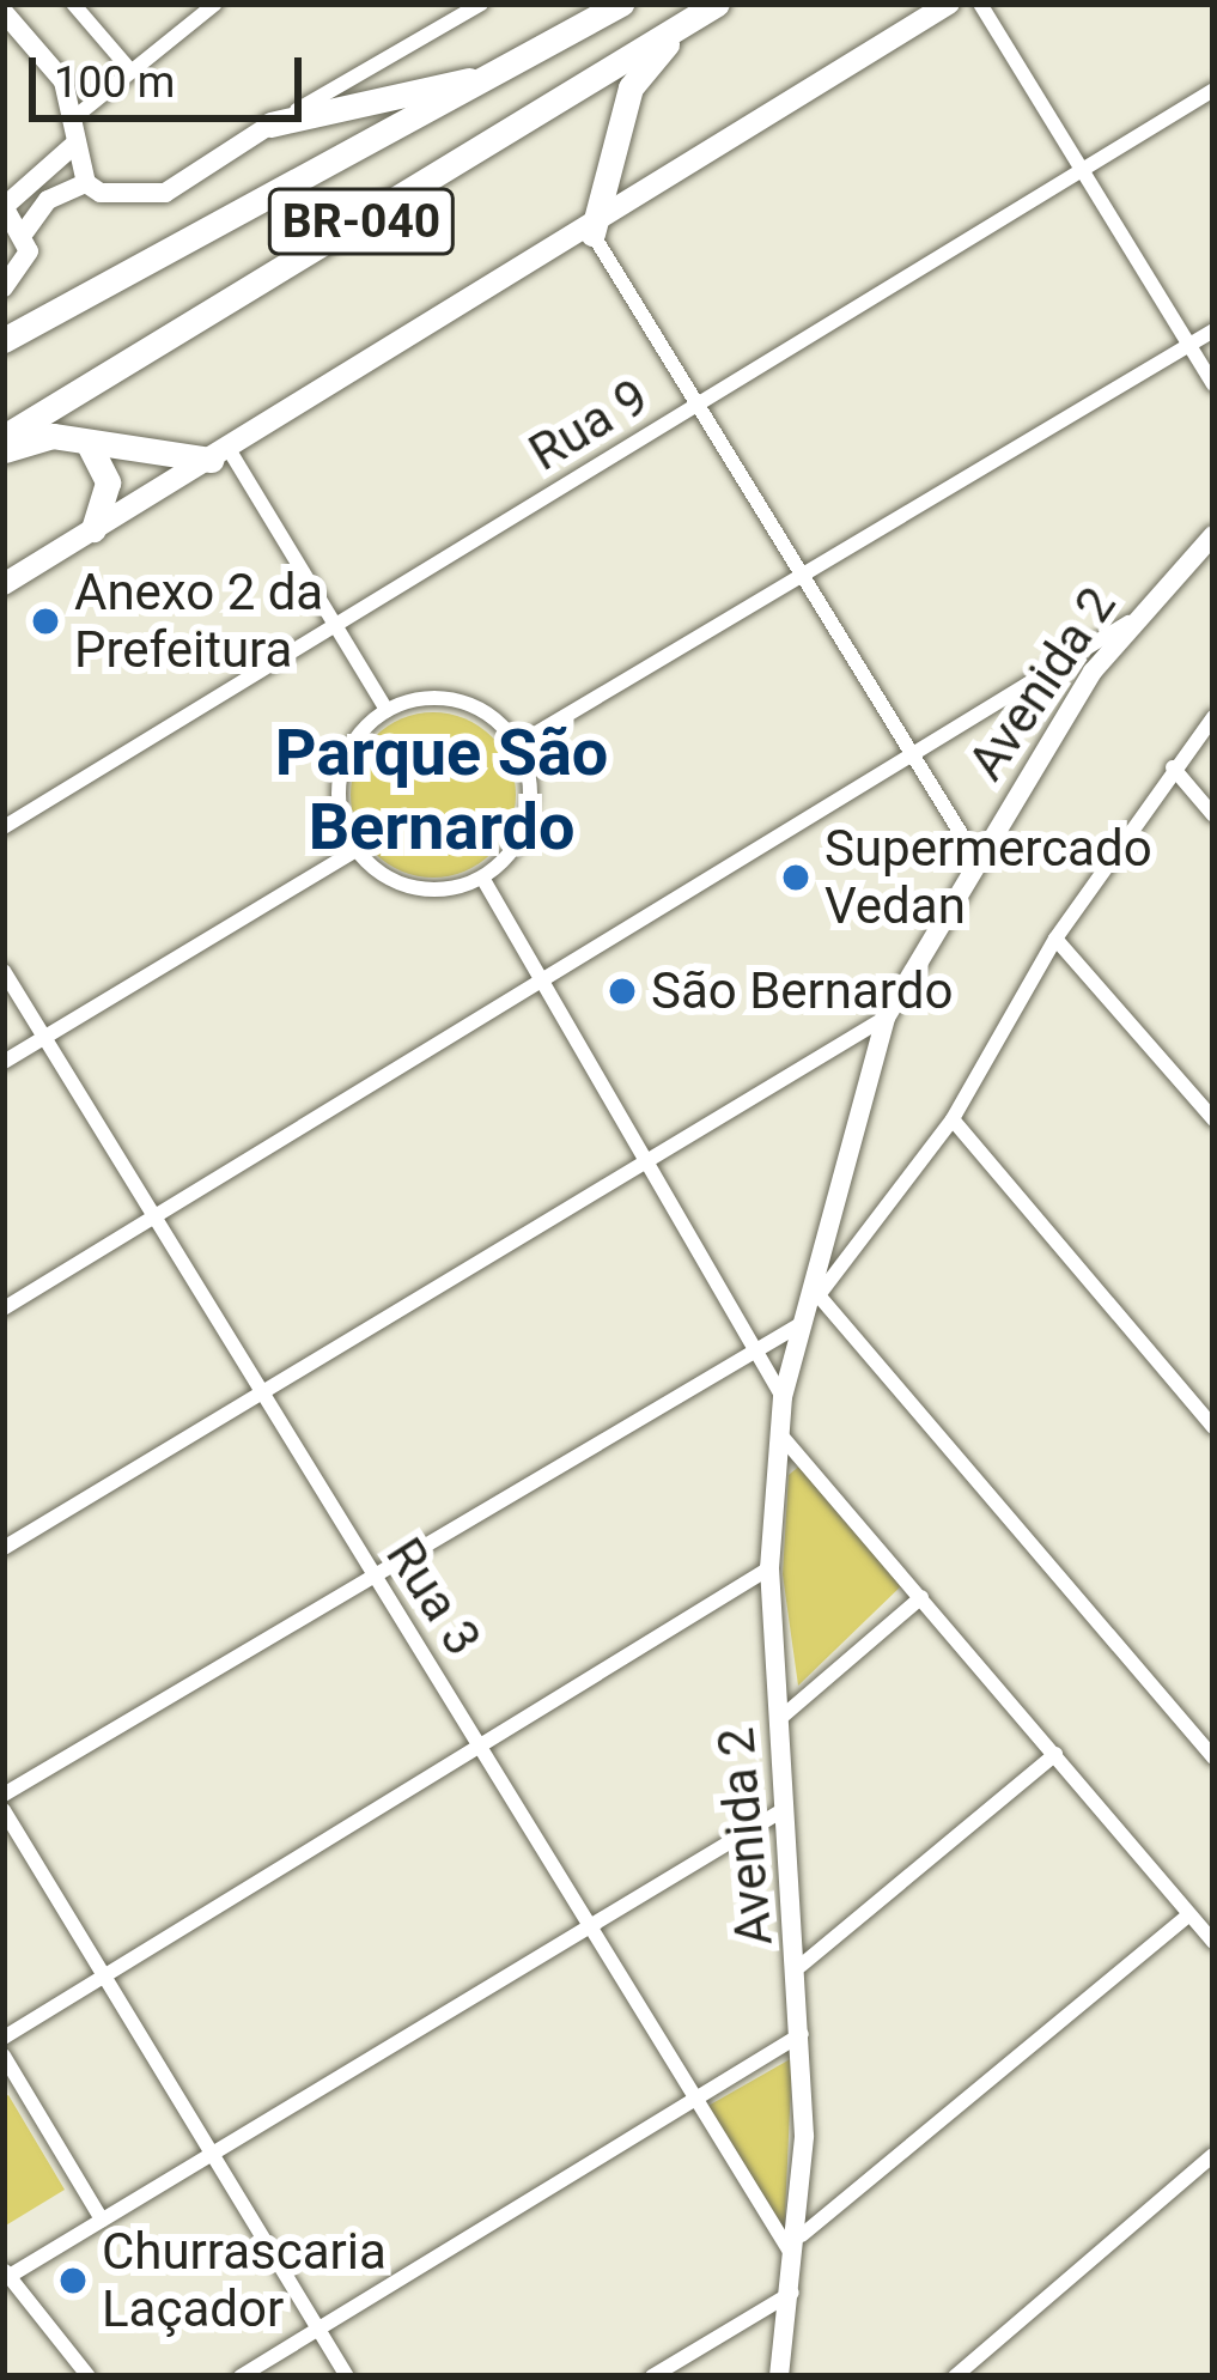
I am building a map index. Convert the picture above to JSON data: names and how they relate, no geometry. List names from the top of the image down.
{
  "streets": {
    "highway": ["BR-040"],
    "street": ["Rua 9", "Avenida 2", "Rua 3"]
  },
  "crossings": [
    ["Avenida 2", "Rua 3"]
  ],
  "districts": ["Parque São Bernardo"],
  "places": [
    "Anexo 2 da Prefeitura",
    "Supermercado Vedan",
    "São Bernardo",
    "Churrascaria Laçador"
  ],
  "scale_bar": "100 m"
}
